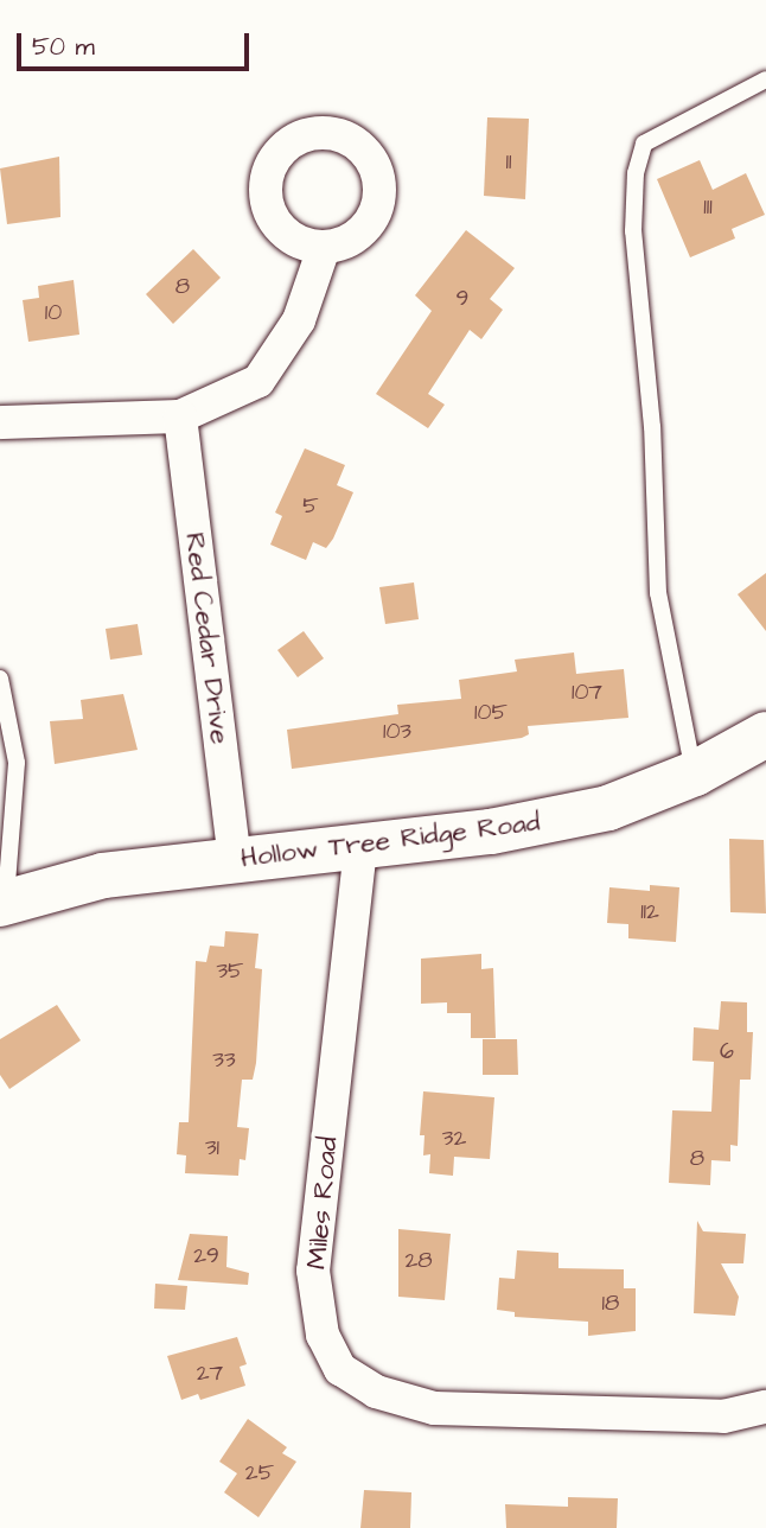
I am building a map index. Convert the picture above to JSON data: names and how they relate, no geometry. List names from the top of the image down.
{
  "streets": {
    "main road": ["Hollow Tree Ridge Road"],
    "street": ["Red Cedar Drive", "Miles Road"]
  },
  "crossings": [
    ["Red Cedar Drive", "Hollow Tree Ridge Road"],
    ["Hollow Tree Ridge Road", "Miles Road"]
  ],
  "house_numbers": [
    "11",
    "111",
    "8",
    "9",
    "10",
    "5",
    "107",
    "105",
    "103",
    "112",
    "35",
    "6",
    "33",
    "32",
    "31",
    "8",
    "29",
    "28",
    "18",
    "27",
    "25"
  ],
  "scale_bar": "50 m"
}
